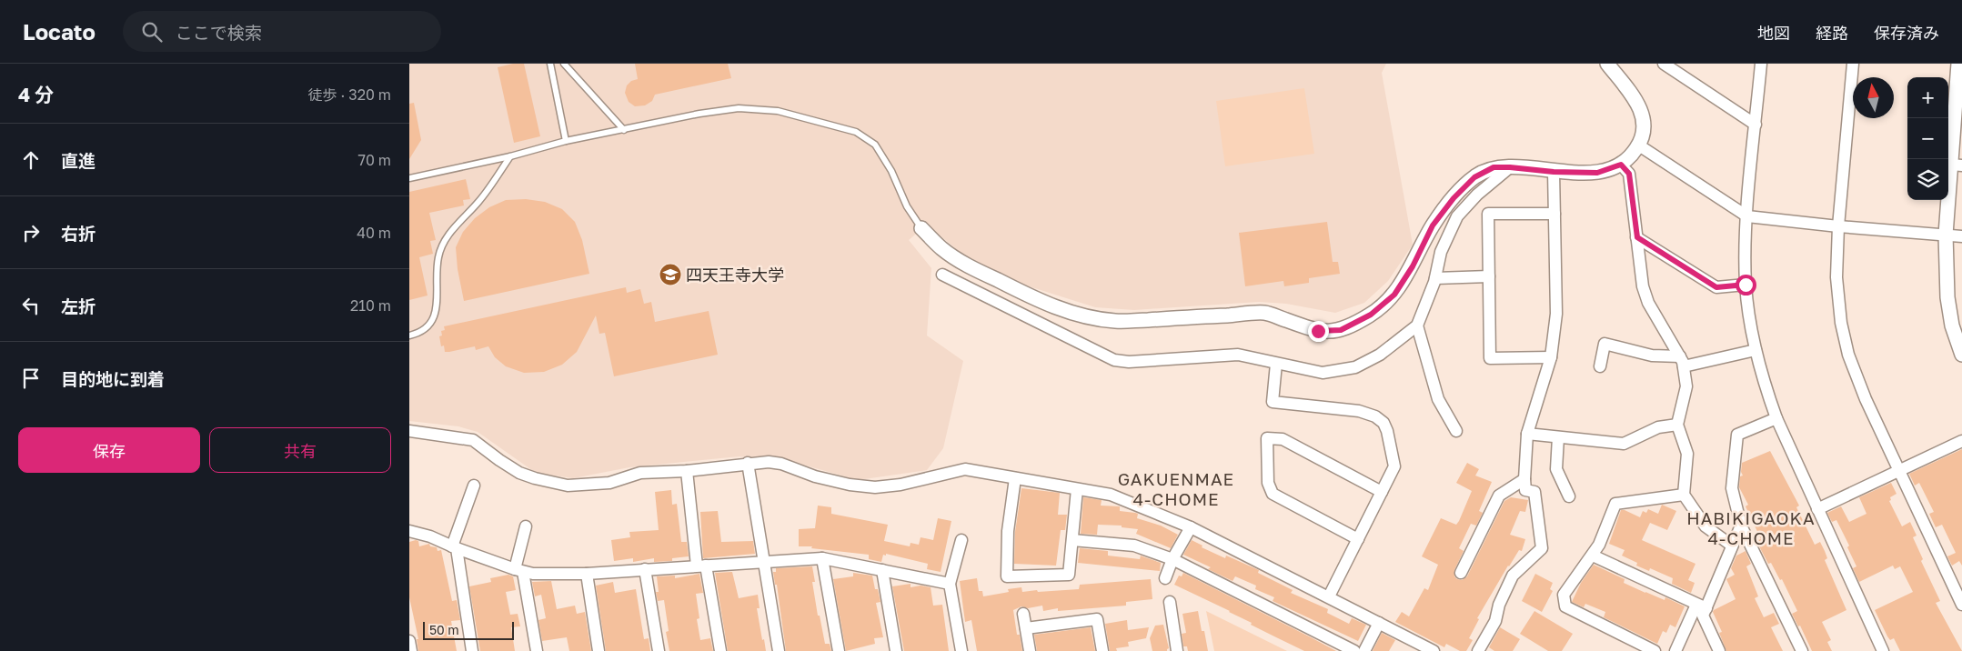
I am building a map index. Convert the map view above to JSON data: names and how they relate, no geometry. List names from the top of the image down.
{
  "districts": ["GAKUENMAE 4-CHOME", "HABIKIGAOKA 4-CHOME"],
  "places": {
    "school or university": ["四天王寺大学"]
  },
  "scale_bar": "50 m",
  "north": "top",
  "page": {
    "header": "Locato",
    "search": "ここで検索",
    "nav": ["地図", "経路", "保存済み"],
    "heading": ["4 分", "徒歩 · 320 m"],
    "map_buttons": ["+", "−"],
    "list": [
      ["直進", "70 m"],
      ["右折", "40 m"],
      ["左折", "210 m"],
      "目的地に到着"
    ],
    "buttons": ["保存", "共有"],
    "scale": "50 m"
  }
}
